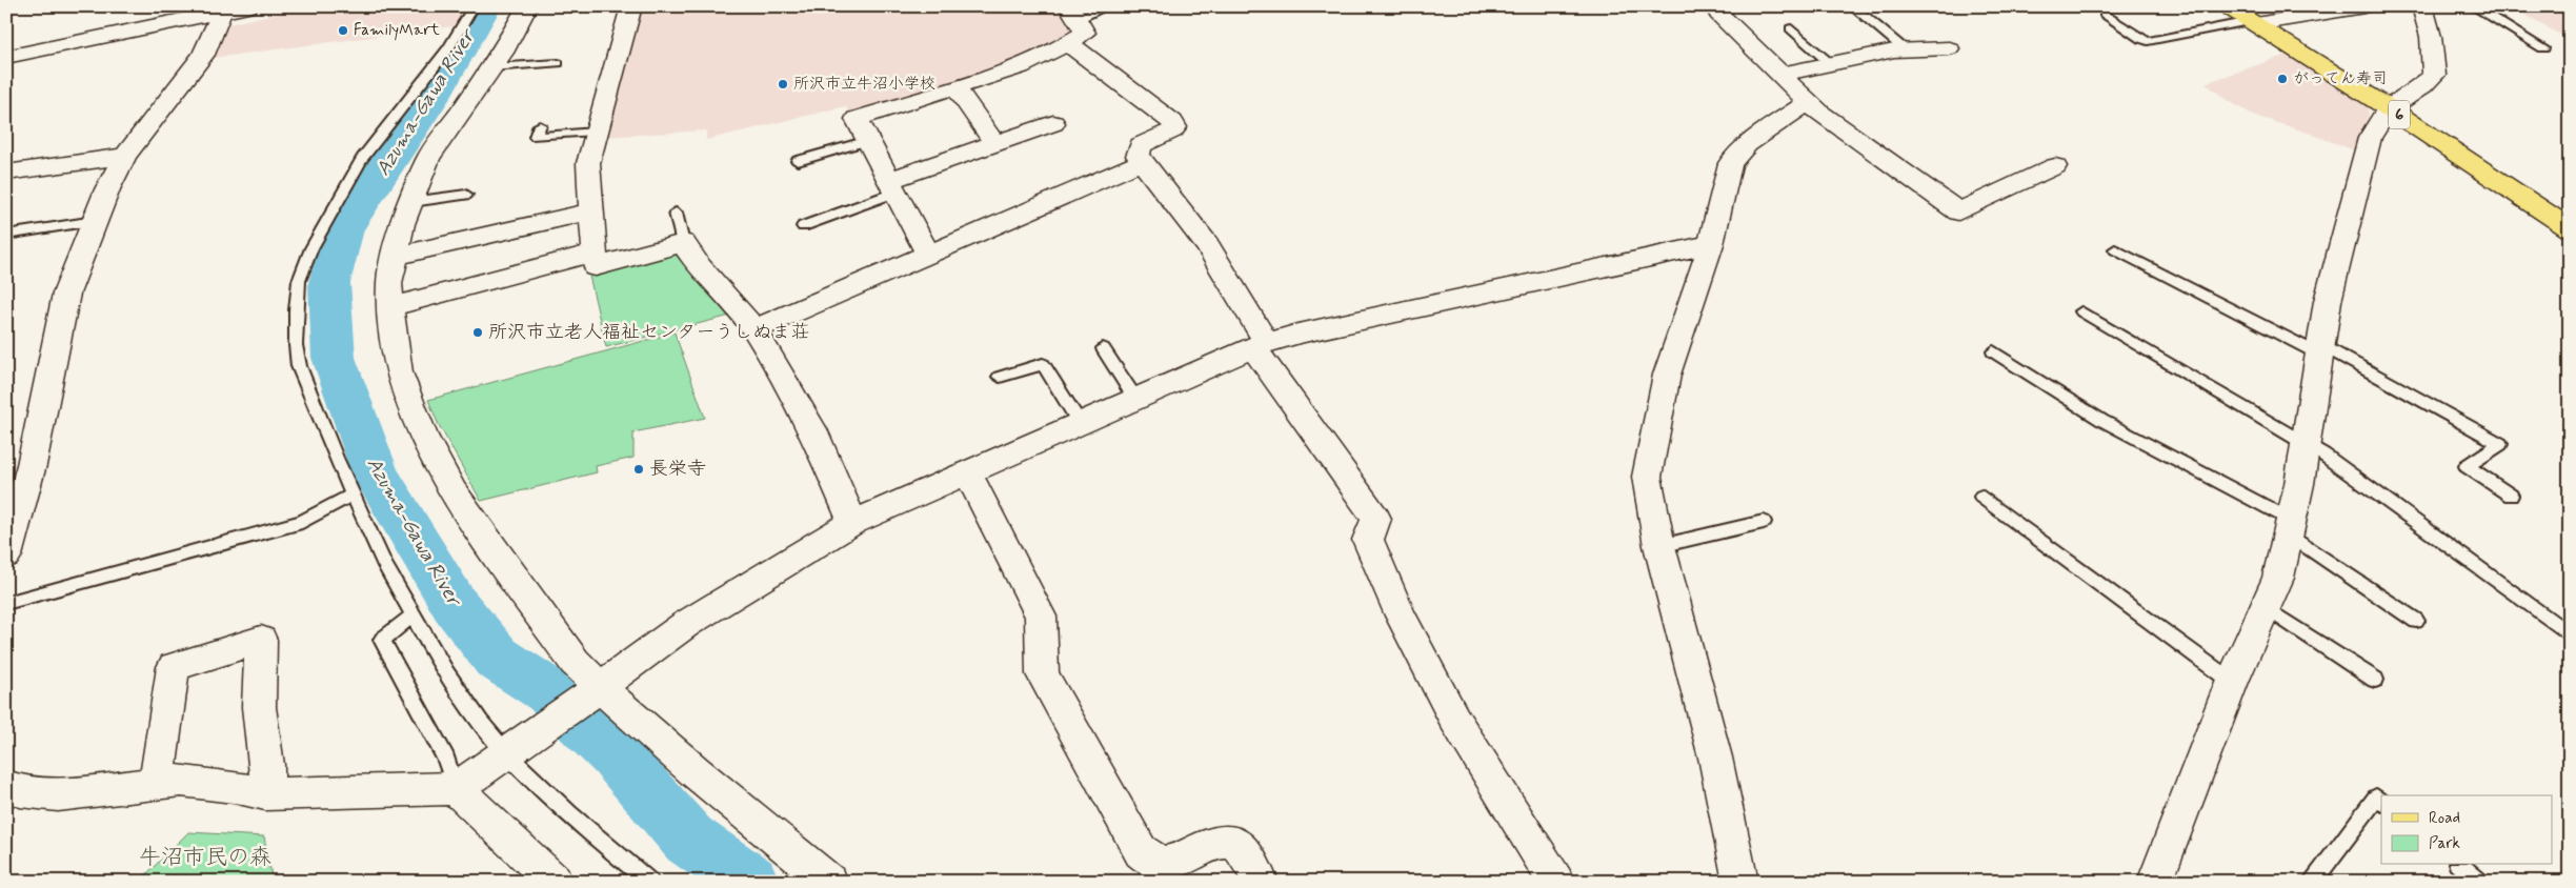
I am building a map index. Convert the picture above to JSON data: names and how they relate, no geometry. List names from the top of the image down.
{
  "streets": {
    "main road": ["6"]
  },
  "water": ["Azuma-Gawa River"],
  "parks": ["牛沼市民の森"],
  "places": [
    "FamilyMart",
    "がってん寿司",
    "所沢市立牛沼小学校",
    "所沢市立老人福祉センターうしぬま荘",
    "長栄寺"
  ],
  "legend": ["Road", "Park"]
}
